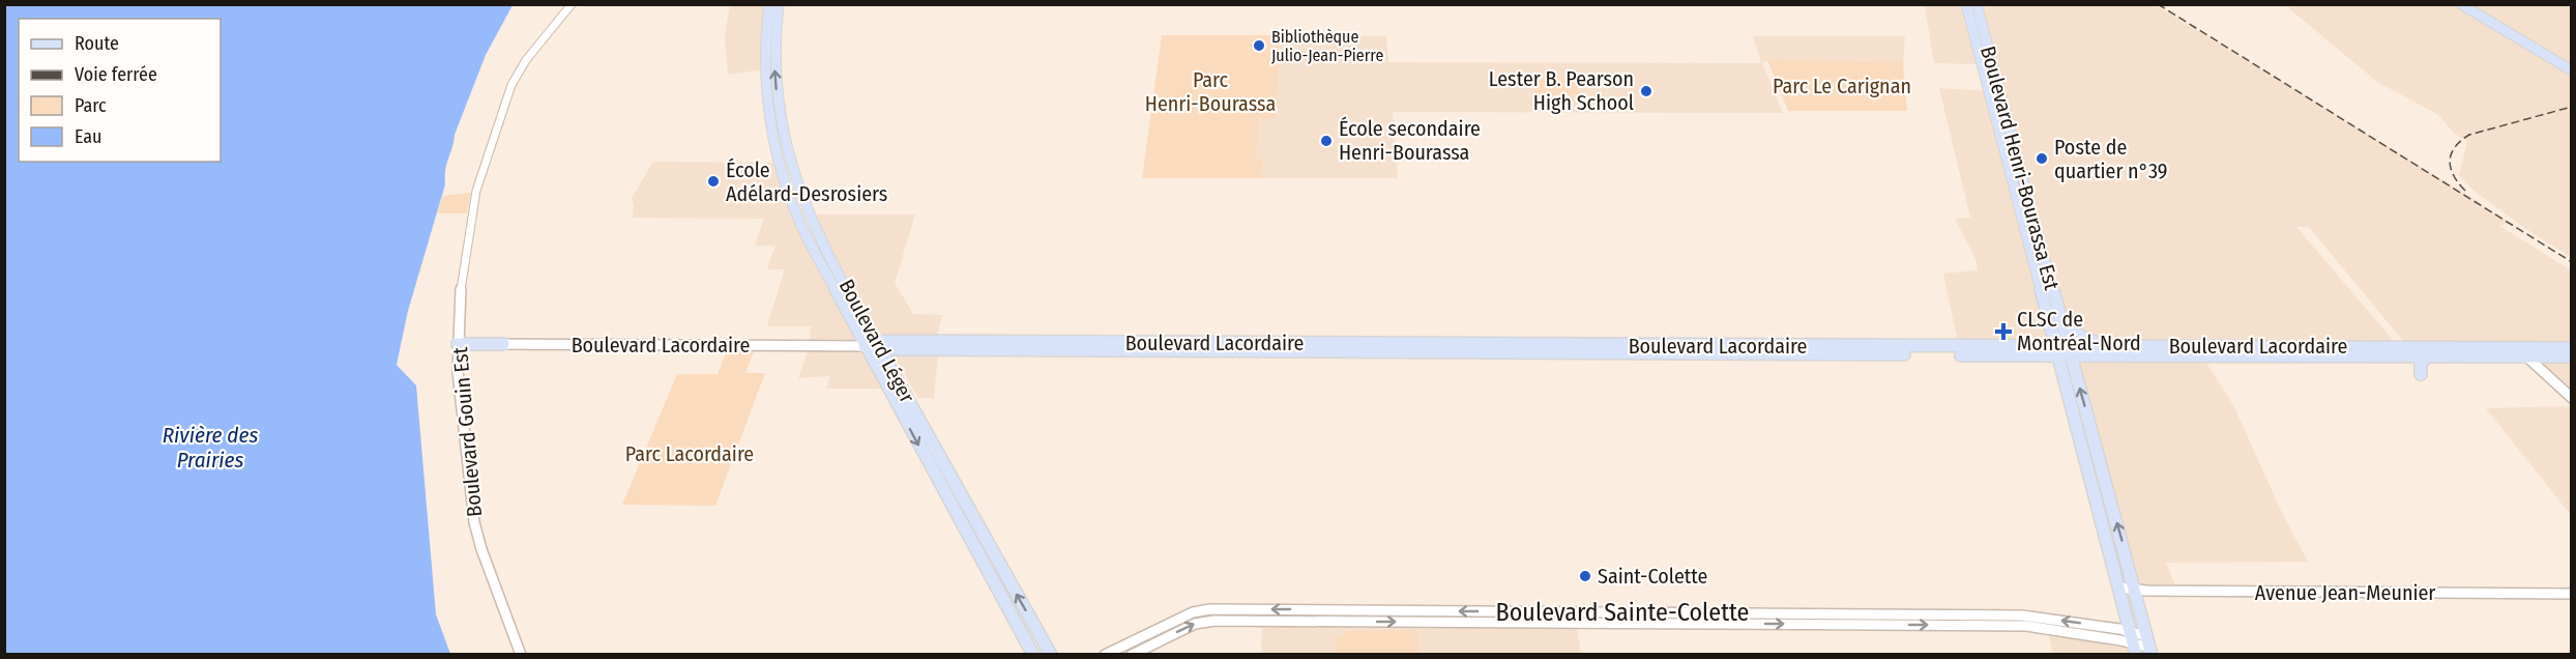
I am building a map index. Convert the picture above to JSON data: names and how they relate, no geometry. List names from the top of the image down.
{
  "streets": {
    "main road": ["Boulevard Henri-Bourassa Est", "Boulevard Léger", "Boulevard Lacordaire"],
    "street": ["Boulevard Gouin Est", "Avenue Jean-Meunier", "Boulevard Sainte-Colette"]
  },
  "crossings": [
    ["Boulevard Henri-Bourassa Est", "Boulevard Lacordaire"],
    ["Boulevard Henri-Bourassa Est", "Avenue Jean-Meunier"],
    ["Boulevard Henri-Bourassa Est", "Boulevard Sainte-Colette"],
    ["Boulevard Léger", "Boulevard Lacordaire"],
    ["Boulevard Lacordaire", "Boulevard Gouin Est"]
  ],
  "water": ["Rivière des Prairies"],
  "parks": ["Parc Henri-Bourassa", "Parc Le Carignan", "Parc Lacordaire"],
  "places": {
    "other": [
      "Bibliothèque Julio-Jean-Pierre",
      "Lester B. Pearson High School",
      "École secondaire Henri-Bourassa",
      "Poste de quartier n°39",
      "École Adélard-Desrosiers",
      "Saint-Colette"
    ],
    "health": ["CLSC de Montréal-Nord"]
  },
  "legend": [
    "Route",
    "Voie ferrée",
    "Parc",
    "Eau"
  ]
}
